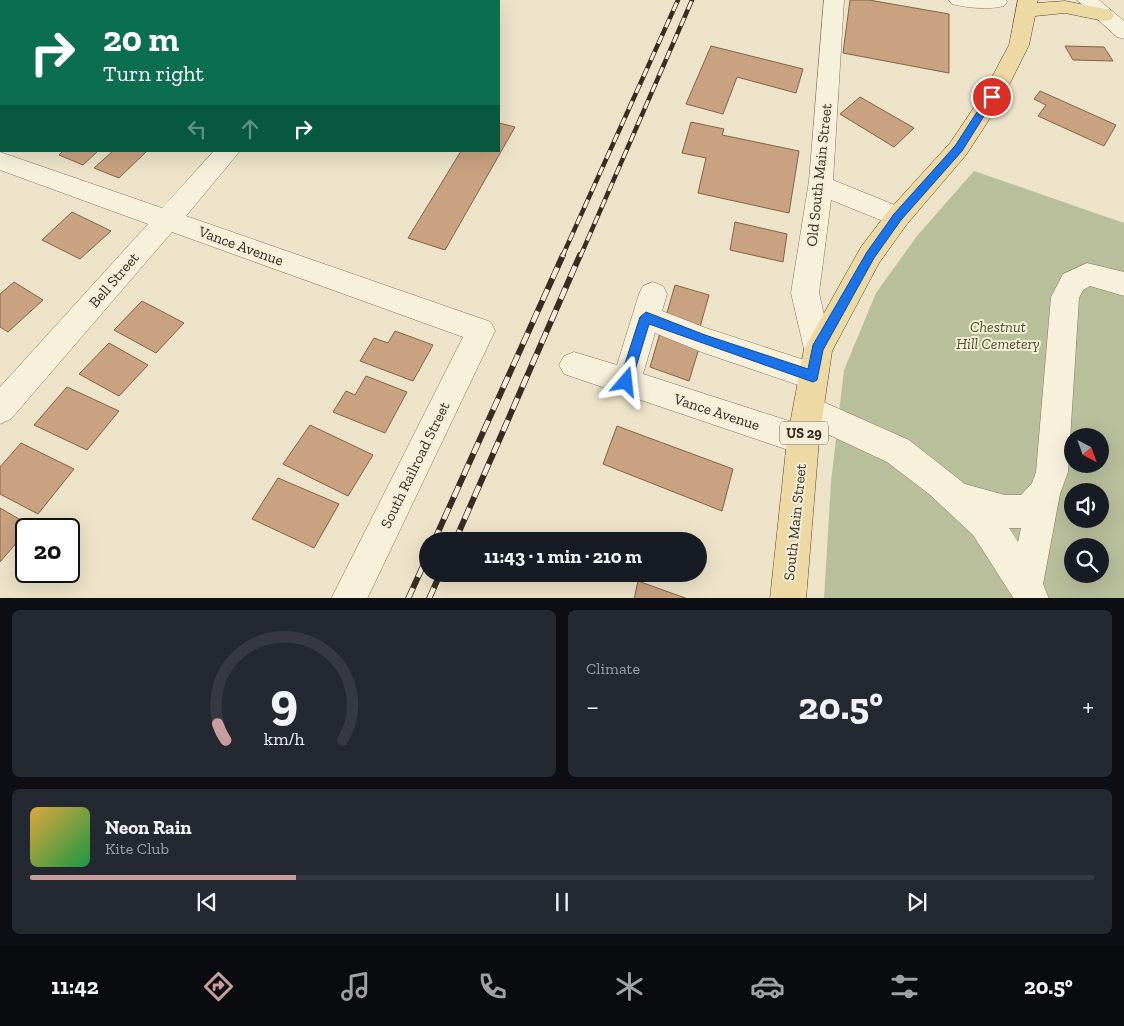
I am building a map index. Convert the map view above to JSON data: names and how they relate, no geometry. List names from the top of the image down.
{
  "streets": {
    "main road": ["US 29", "South Main Street"],
    "street": [
      "Old South Main Street",
      "Vance Avenue",
      "Bell Street",
      "South Railroad Street"
    ]
  },
  "crossings": [
    ["Old South Main Street", "South Main Street"],
    ["Vance Avenue", "Bell Street"],
    ["Vance Avenue", "South Railroad Street"],
    ["Vance Avenue", "South Main Street"]
  ],
  "parks": ["Chestnut Hill Cemetery"],
  "north": "bottom right",
  "page": {
    "turn": ["20 m", "Turn right"],
    "limit": "20",
    "trip": "11:43 · 1 min · 210 m",
    "tile": "Climate",
    "heat": ["−", "20.5°", "+"],
    "song": ["Neon Rain", "Kite Club"],
    "tabs": ["11:42", "20.5°"],
    "gauge": ["9", "km/h"]
  }
}
